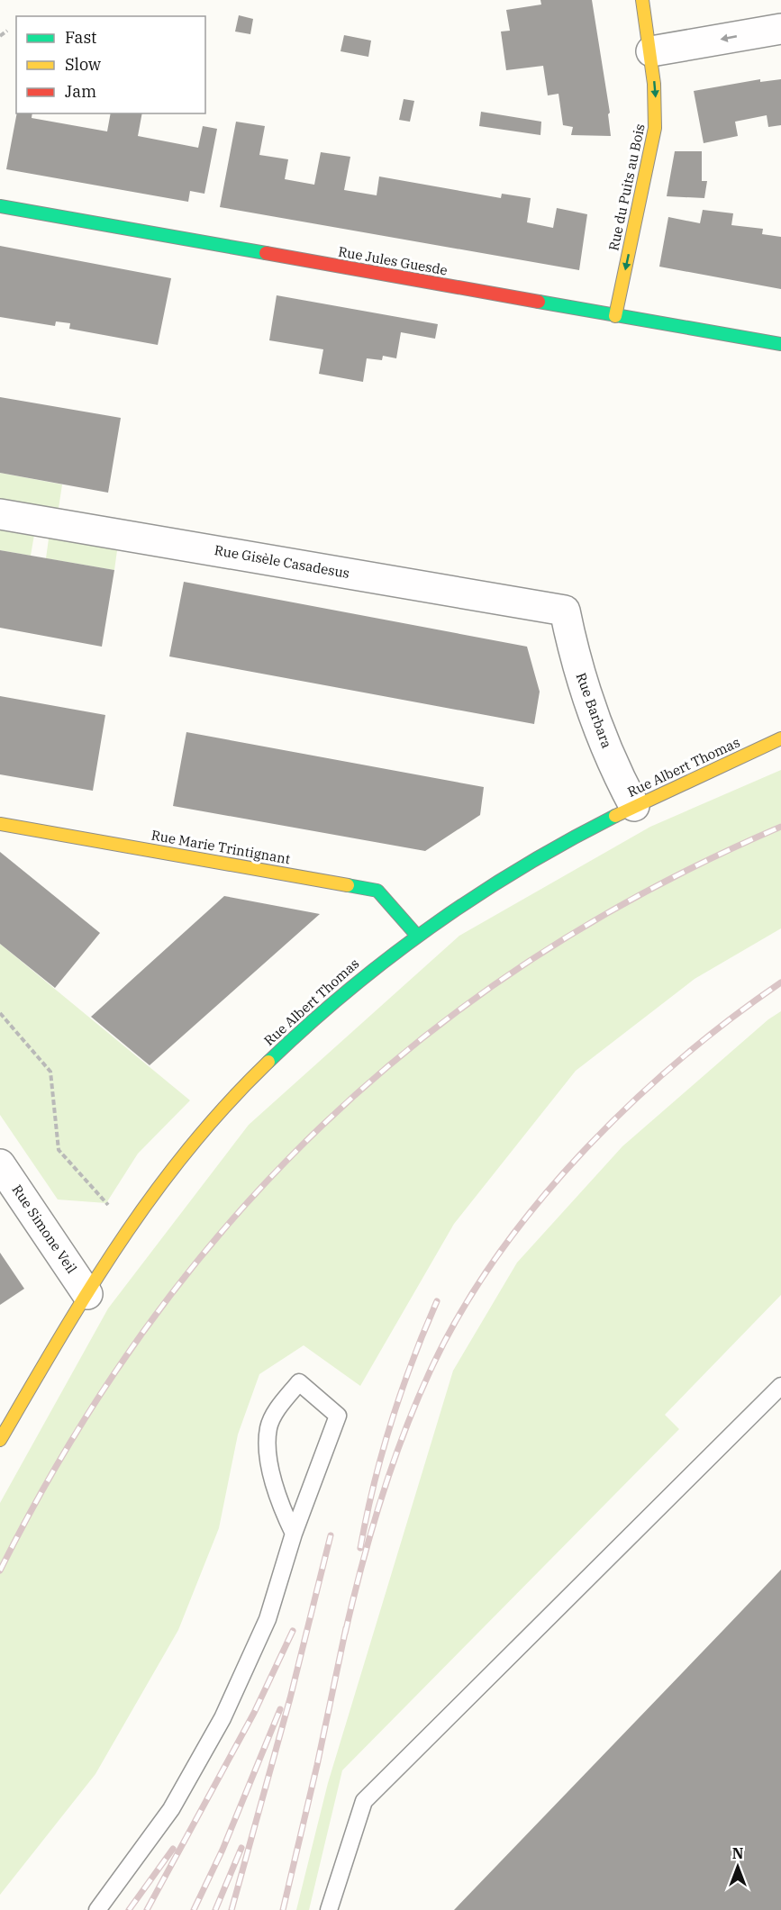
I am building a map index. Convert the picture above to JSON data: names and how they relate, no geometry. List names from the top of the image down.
{
  "streets": {
    "street": [
      "Rue du Puits au Bois",
      "Rue Jules Guesde",
      "Rue Gisèle Casadesus",
      "Rue Barbara",
      "Rue Albert Thomas",
      "Rue Marie Trintignant",
      "Rue Simone Veil"
    ]
  },
  "crossings": [
    ["Rue du Puits au Bois", "Rue Jules Guesde"],
    ["Rue Gisèle Casadesus", "Rue Barbara"],
    ["Rue Barbara", "Rue Albert Thomas"],
    ["Rue Albert Thomas", "Rue Marie Trintignant"],
    ["Rue Albert Thomas", "Rue Simone Veil"]
  ],
  "one_way": ["Rue du Puits au Bois"],
  "legend": ["Fast", "Slow", "Jam"],
  "north": "top"
}
